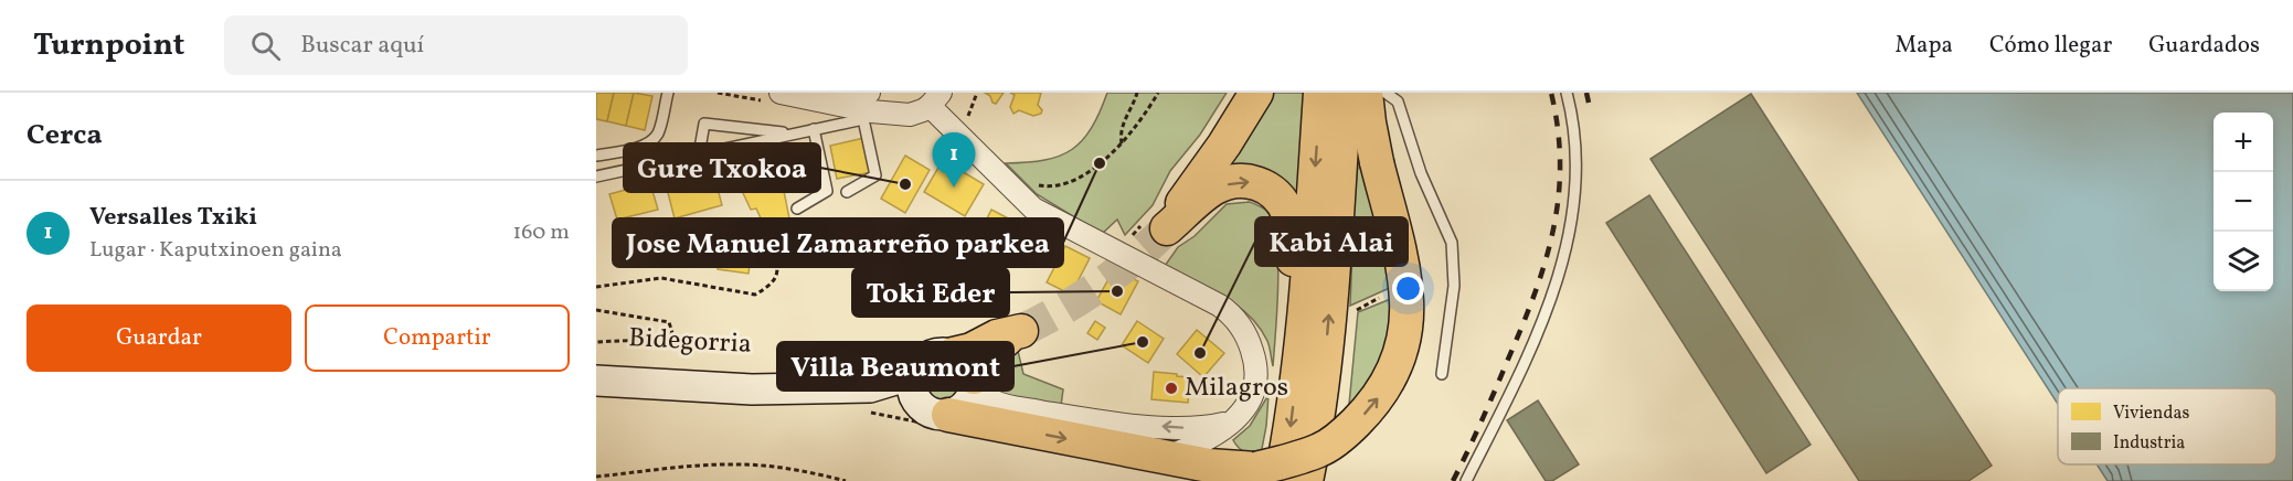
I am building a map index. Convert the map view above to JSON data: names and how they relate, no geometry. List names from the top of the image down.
{
  "places": [
    "Jose Manuel Zamarreño parkea",
    "Gure Txokoa",
    "Toki Eder",
    "Villa Beaumont",
    "Kabi Alai",
    "Milagros"
  ],
  "legend": ["Viviendas", "Industria"],
  "page": {
    "header": "Turnpoint",
    "search": "Buscar aquí",
    "nav": ["Mapa", "Cómo llegar", "Guardados"],
    "heading": "Cerca",
    "map_buttons": ["+", "−"],
    "pins": "1",
    "list": [
      {
        "mark": "1",
        "name": "Versalles Txiki",
        "note": "Lugar · Kaputxinoen gaina",
        "value": "160 m"
      }
    ],
    "buttons": ["Guardar", "Compartir"]
  }
}
